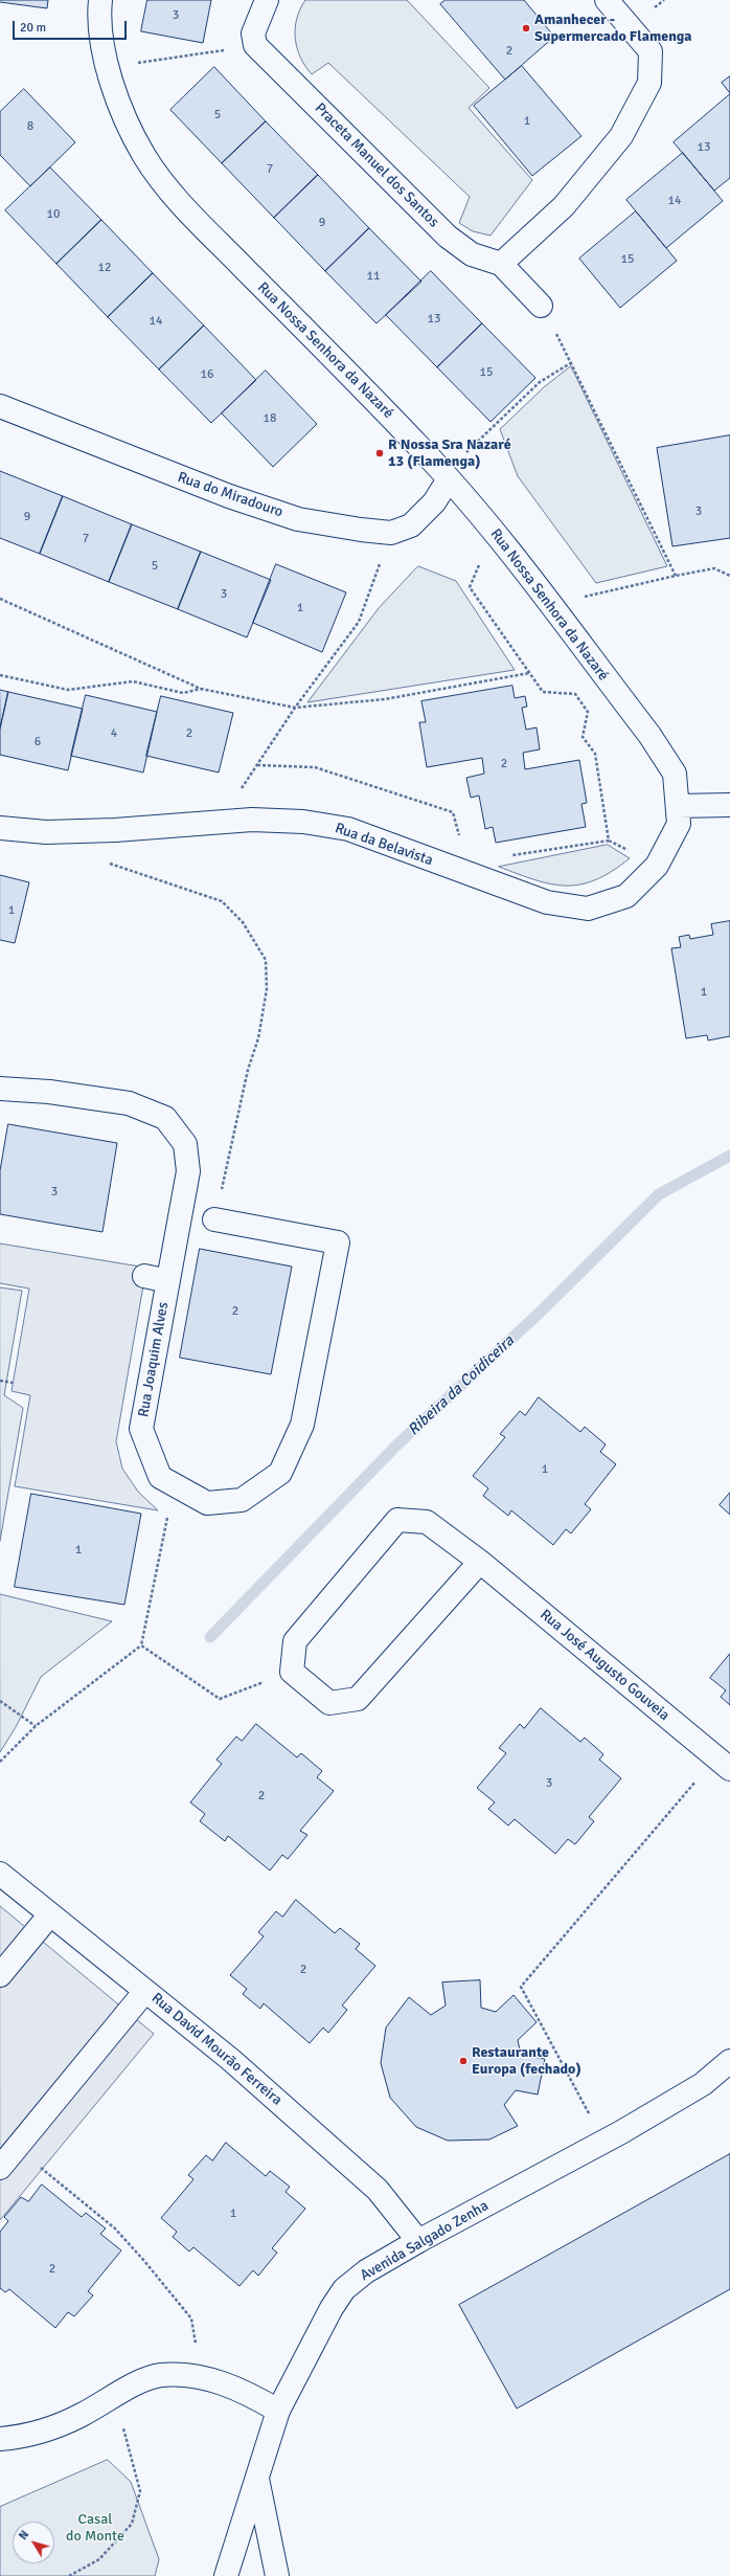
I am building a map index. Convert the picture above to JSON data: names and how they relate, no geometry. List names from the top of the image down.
{
  "streets": {
    "street": [
      "Praceta Manuel dos Santos",
      "Rua Nossa Senhora da Nazaré",
      "Rua do Miradouro",
      "Rua da Belavista",
      "Rua Joaquim Alves",
      "Rua José Augusto Gouveia",
      "Rua David Mourão Ferreira",
      "Avenida Salgado Zenha"
    ]
  },
  "crossings": [
    ["Rua Nossa Senhora da Nazaré", "Rua do Miradouro"],
    ["Rua Nossa Senhora da Nazaré", "Rua da Belavista"],
    ["Rua David Mourão Ferreira", "Avenida Salgado Zenha"]
  ],
  "water": ["Ribeira da Coidiceira"],
  "parks": ["Casal do Monte"],
  "places": ["Amanhecer - Supermercado Flamenga", "R Nossa Sra Nazaré 13 (Flamenga)", "Restaurante Europa (fechado)"],
  "house_numbers": [
    "3",
    "2",
    "5",
    "1",
    "8",
    "13",
    "7",
    "14",
    "10",
    "9",
    "15",
    "12",
    "11",
    "13",
    "14",
    "15",
    "16",
    "18",
    "3",
    "9",
    "7",
    "5",
    "3",
    "1",
    "4",
    "2",
    "6",
    "2",
    "1",
    "1",
    "3",
    "2",
    "1",
    "1",
    "3",
    "2",
    "2",
    "1",
    "2"
  ],
  "scale_bar": "20 m",
  "north": "top left"
}
